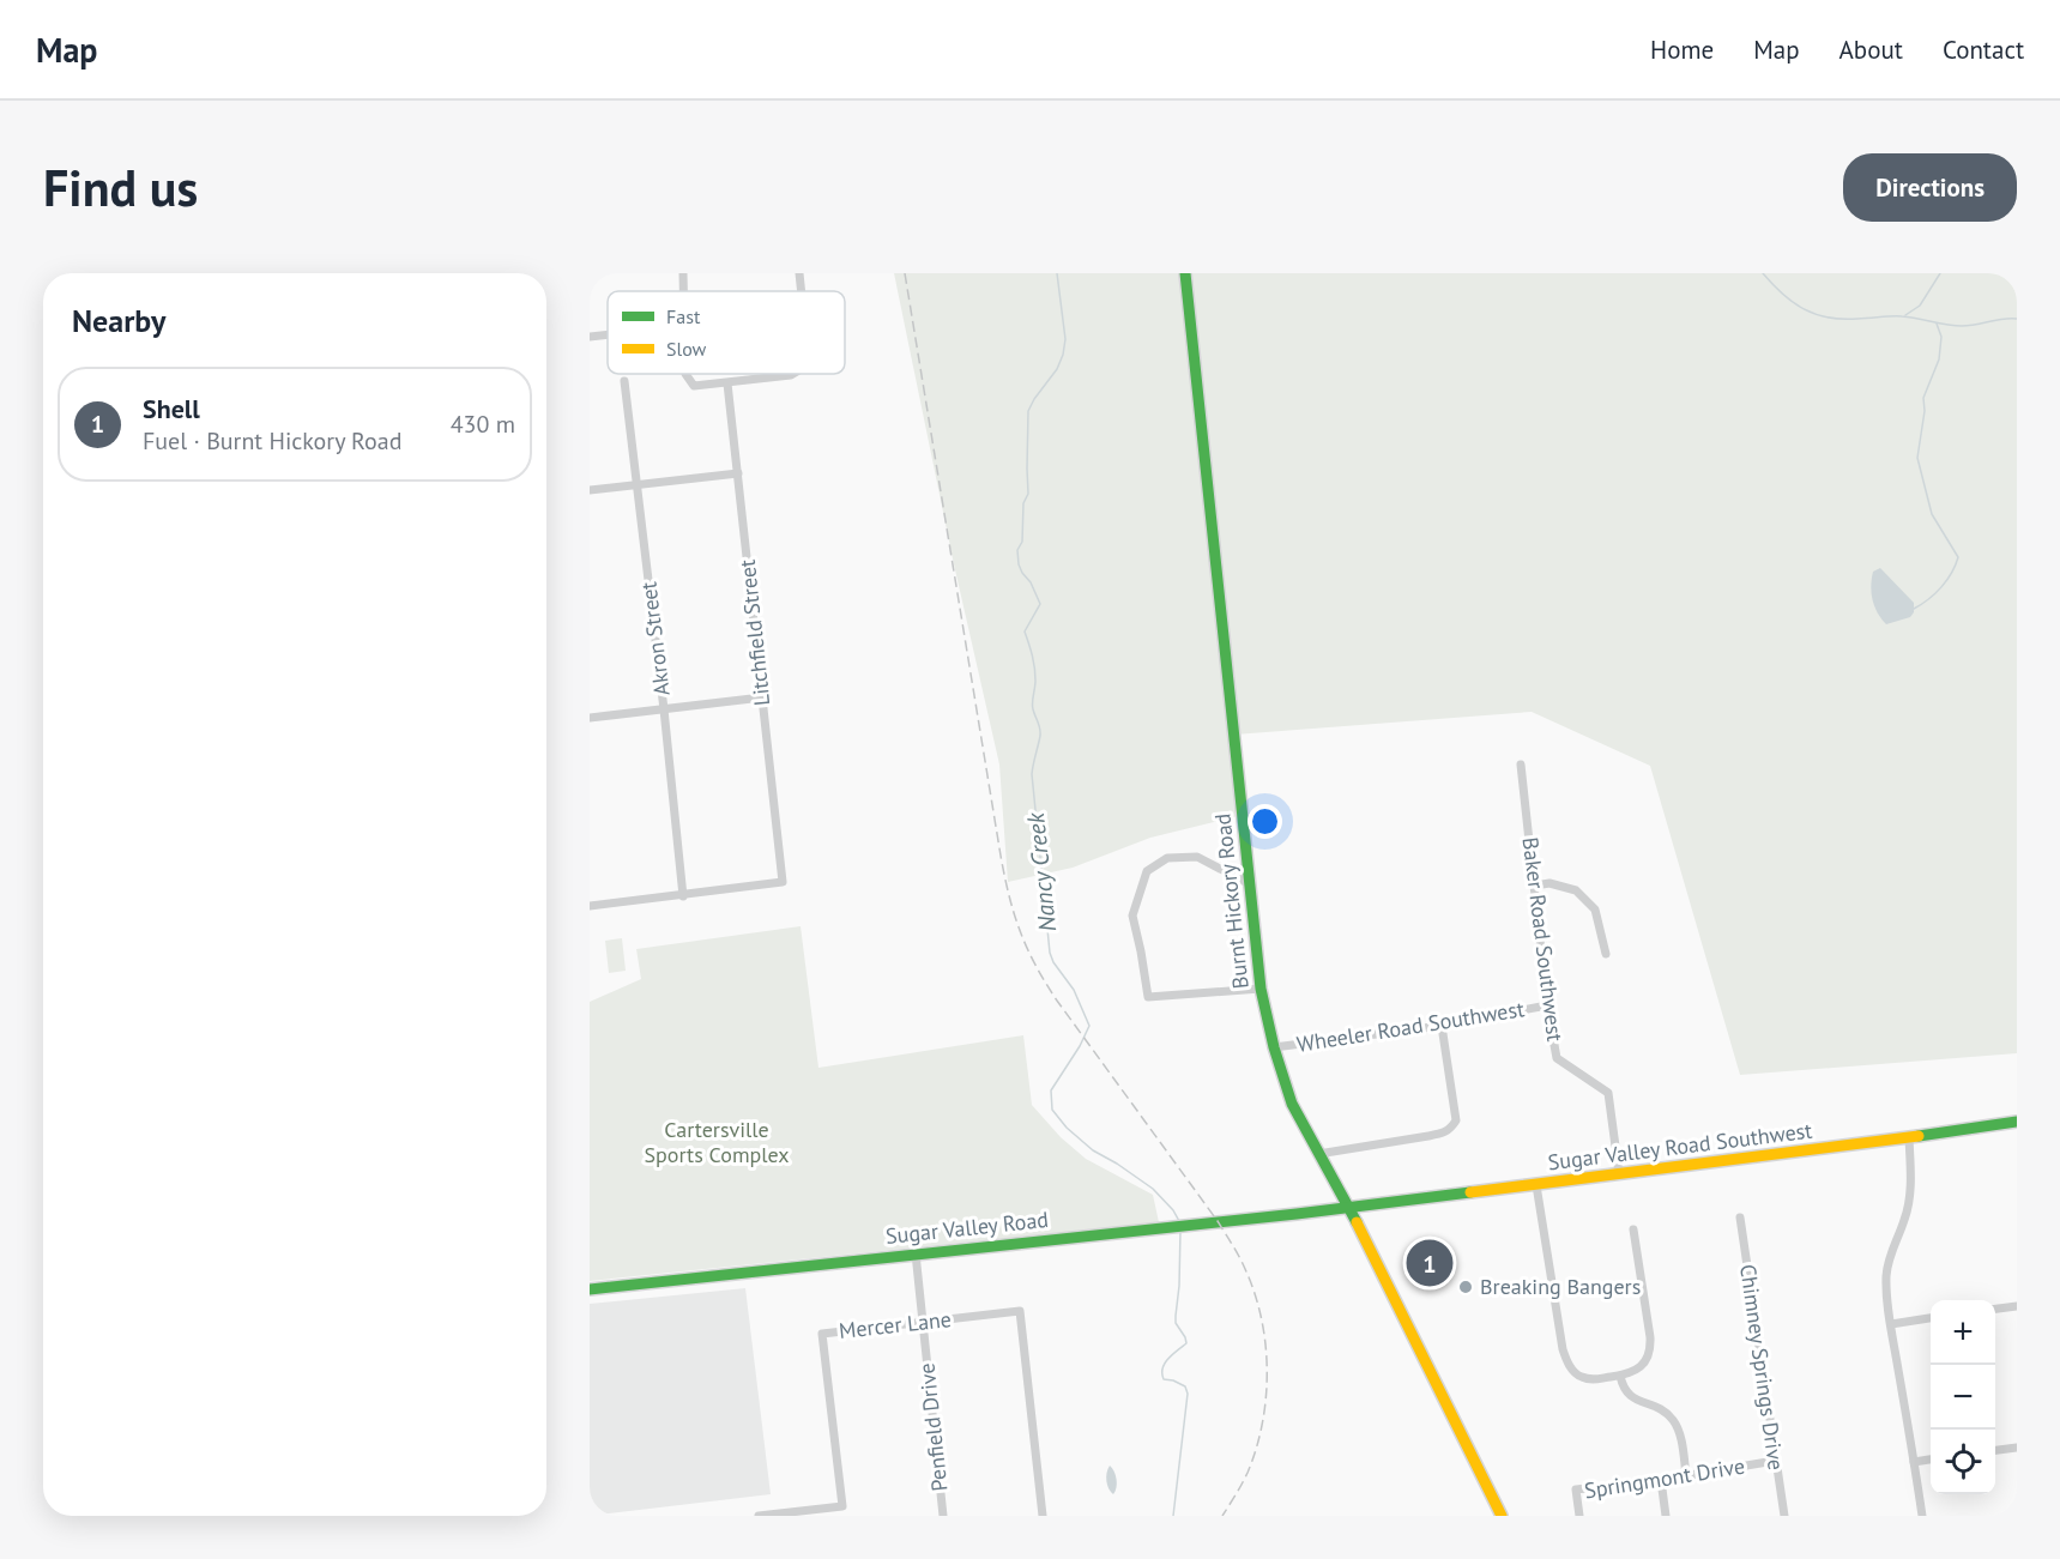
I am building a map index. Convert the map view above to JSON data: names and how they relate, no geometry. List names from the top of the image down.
{
  "streets": {
    "street": [
      "Litchfield Street",
      "Akron Street",
      "Burnt Hickory Road",
      "Baker Road Southwest",
      "Wheeler Road Southwest",
      "Sugar Valley Road Southwest",
      "Sugar Valley Road",
      "Mercer Lane",
      "Chimney Springs Drive",
      "Penfield Drive",
      "Springmont Drive"
    ]
  },
  "crossings": [
    ["Litchfield Street", "Akron Street"],
    ["Burnt Hickory Road", "Wheeler Road Southwest"],
    ["Burnt Hickory Road", "Sugar Valley Road Southwest"],
    ["Burnt Hickory Road", "Sugar Valley Road"],
    ["Baker Road Southwest", "Wheeler Road Southwest"],
    ["Baker Road Southwest", "Sugar Valley Road Southwest"],
    ["Sugar Valley Road Southwest", "Sugar Valley Road"],
    ["Sugar Valley Road", "Penfield Drive"],
    ["Mercer Lane", "Penfield Drive"],
    ["Chimney Springs Drive", "Springmont Drive"]
  ],
  "water": ["Nancy Creek"],
  "parks": ["Cartersville Sports Complex"],
  "places": ["Breaking Bangers"],
  "legend": ["Fast", "Slow"],
  "page": {
    "header": "Map",
    "nav": [
      "Home",
      "Map",
      "About",
      "Contact"
    ],
    "buttons": "Directions",
    "title": "Find us",
    "heading": "Nearby",
    "list": [
      {
        "mark": "1",
        "name": "Shell",
        "note": "Fuel · Burnt Hickory Road",
        "value": "430 m"
      }
    ],
    "pins": "1",
    "map_buttons": ["+", "−"]
  }
}
